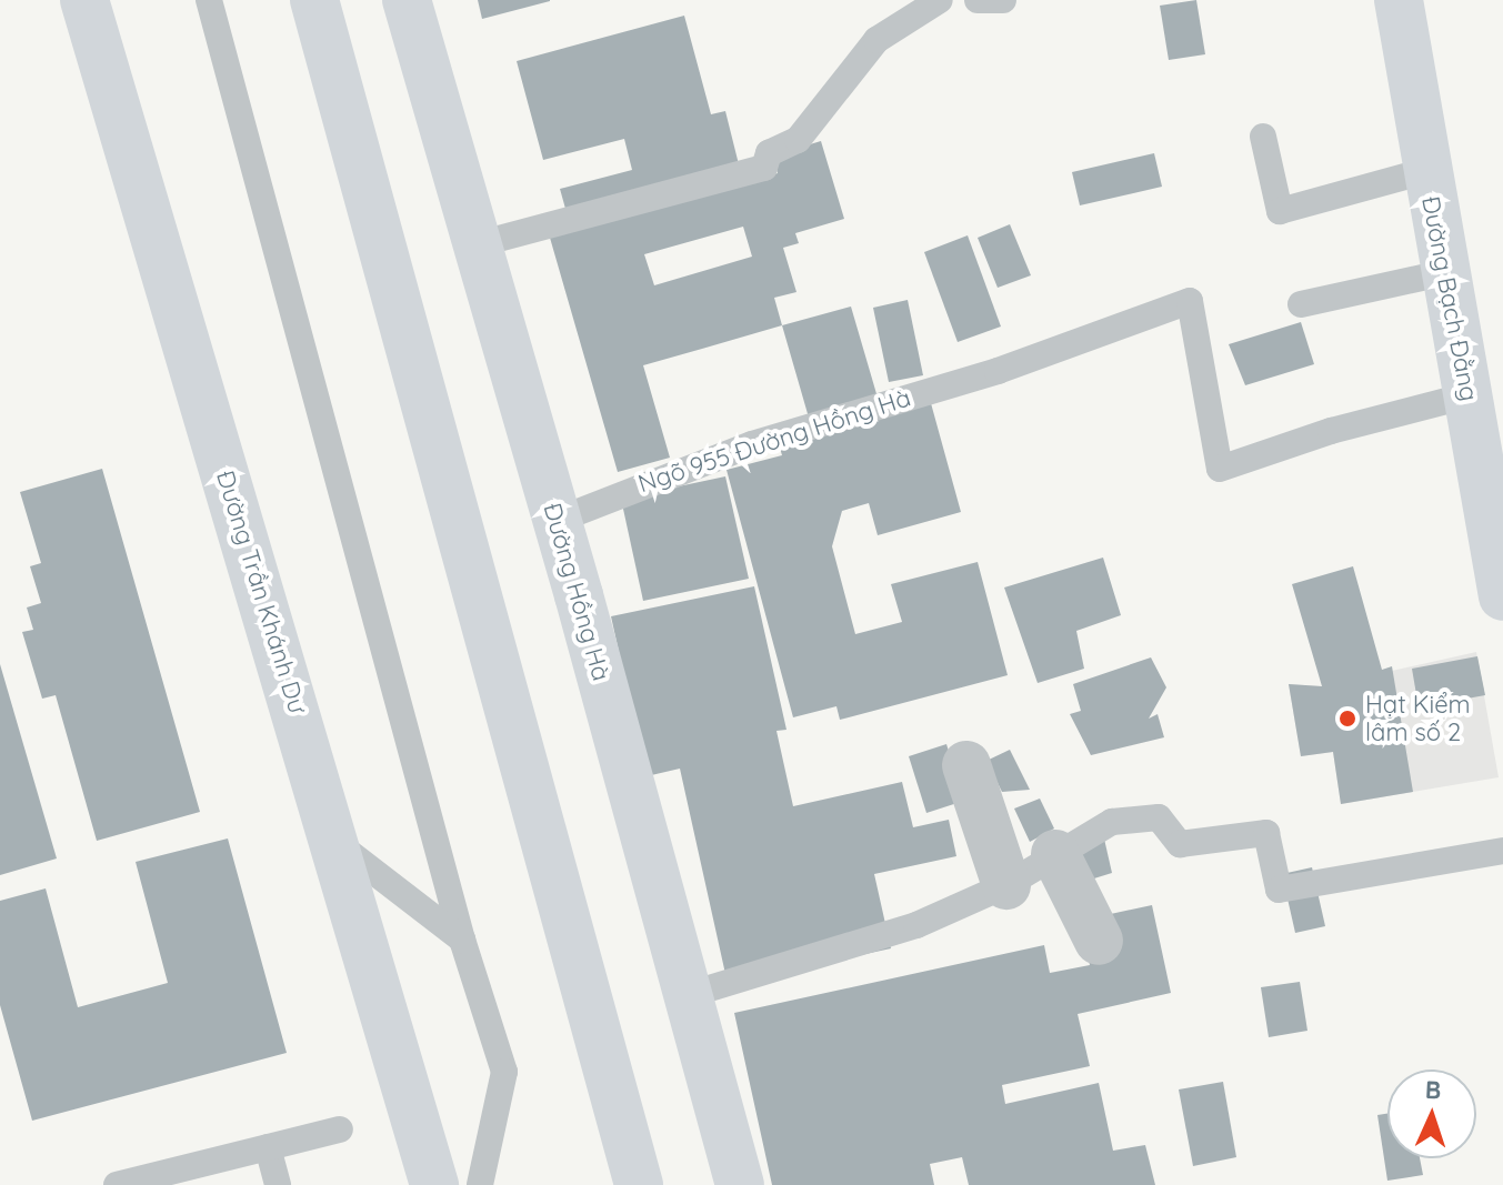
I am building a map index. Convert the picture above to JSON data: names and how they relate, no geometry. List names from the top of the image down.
{
  "streets": {
    "main road": ["Đường Bạch Đằng", "Đường Trần Khánh Dư", "Đường Hồng Hà"],
    "lane": ["Ngõ 955 Đường Hồng Hà"]
  },
  "crossings": [
    ["Đường Bạch Đằng", "Ngõ 955 Đường Hồng Hà"],
    ["Ngõ 955 Đường Hồng Hà", "Đường Hồng Hà"]
  ],
  "places": ["Hạt Kiểm lâm số 2"],
  "north": "top"
}
